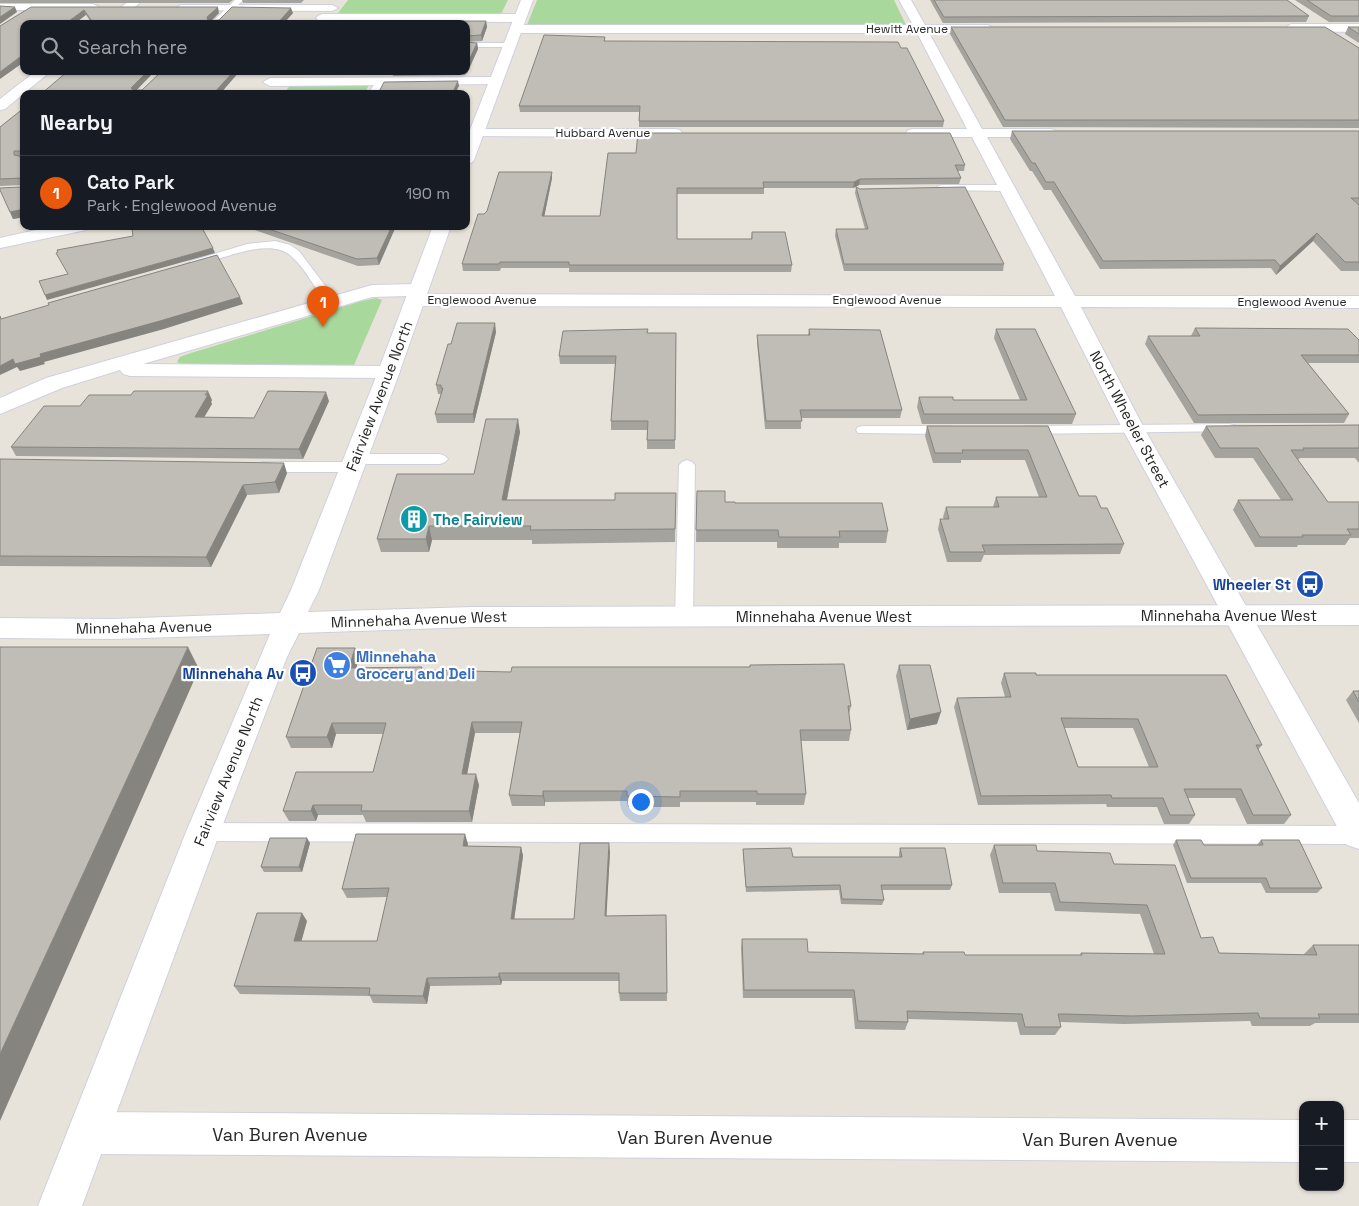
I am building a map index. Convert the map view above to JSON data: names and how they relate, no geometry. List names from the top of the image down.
{
  "streets": {
    "street": [
      "Hewitt Avenue",
      "Hubbard Avenue",
      "Englewood Avenue",
      "Fairview Avenue North",
      "North Wheeler Street",
      "Minnehaha Avenue West",
      "Minnehaha Avenue",
      "Van Buren Avenue"
    ]
  },
  "crossings": [
    ["Hewitt Avenue", "North Wheeler Street"],
    ["Englewood Avenue", "Fairview Avenue North"],
    ["Englewood Avenue", "North Wheeler Street"],
    ["Fairview Avenue North", "Minnehaha Avenue West"],
    ["Fairview Avenue North", "Minnehaha Avenue"],
    ["Fairview Avenue North", "Van Buren Avenue"],
    ["North Wheeler Street", "Minnehaha Avenue West"],
    ["Minnehaha Avenue West", "Minnehaha Avenue"]
  ],
  "places": {
    "building": ["The Fairview"],
    "bus stop": ["Wheeler St", "Minnehaha Av"],
    "supermarket": ["Minnehaha Grocery and Deli"]
  },
  "page": {
    "search": "Search here",
    "heading": "Nearby",
    "list": [
      {
        "mark": "1",
        "name": "Cato Park",
        "note": "Park · Englewood Avenue",
        "value": "190 m"
      }
    ],
    "pins": "1",
    "map_buttons": ["+", "−"]
  }
}
